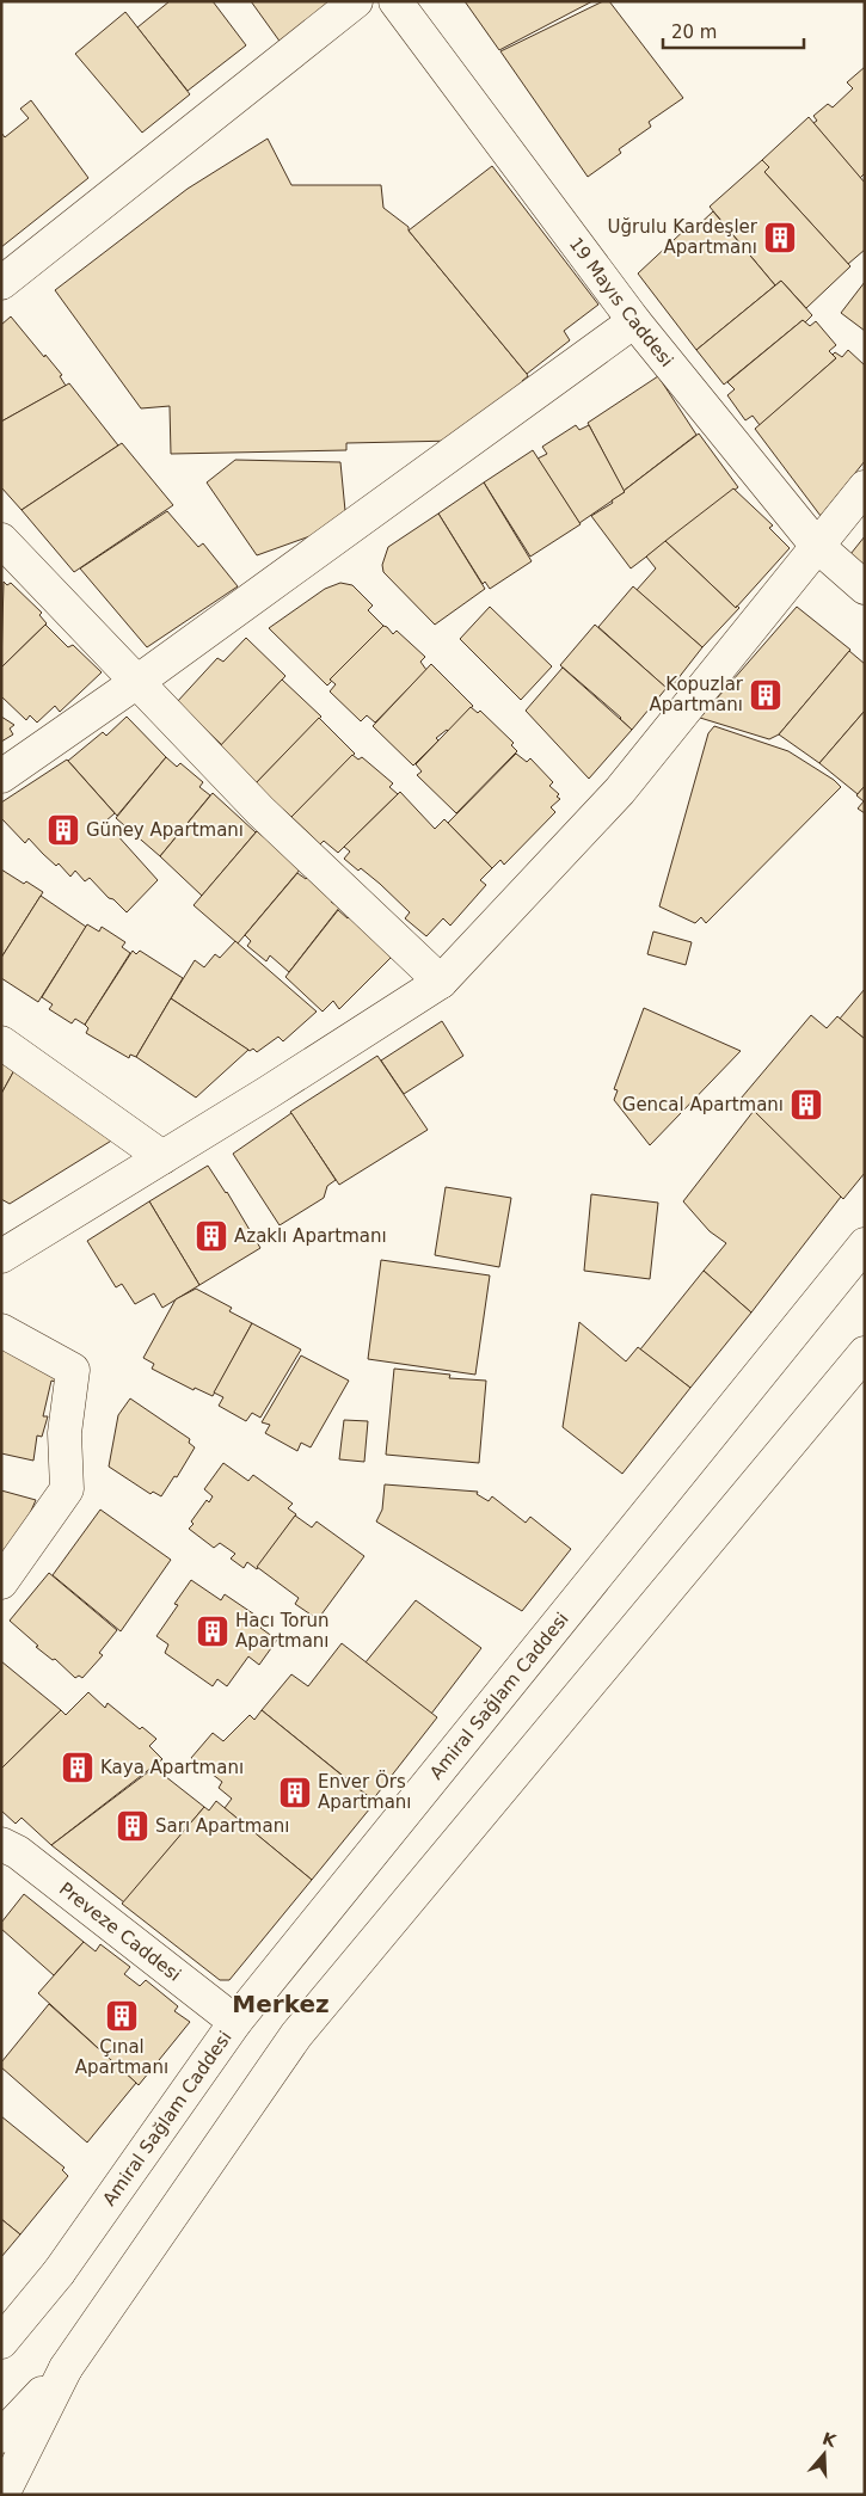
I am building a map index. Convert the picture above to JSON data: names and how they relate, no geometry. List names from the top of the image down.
{
  "streets": {
    "main road": ["19 Mayıs Caddesi", "Amiral Sağlam Caddesi", "Preveze Caddesi"]
  },
  "crossings": [
    ["Amiral Sağlam Caddesi", "Preveze Caddesi"]
  ],
  "districts": ["Merkez"],
  "places": {
    "building": [
      "Uğrulu Kardeşler Apartmanı",
      "Kopuzlar Apartmanı",
      "Güney Apartmanı",
      "Gencal Apartmanı",
      "Azaklı Apartmanı",
      "Hacı Torun Apartmanı",
      "Kaya Apartmanı",
      "Enver Örs Apartmanı",
      "Sarı Apartmanı",
      "Çınal Apartmanı"
    ]
  },
  "scale_bar": "20 m",
  "north": "top"
}
